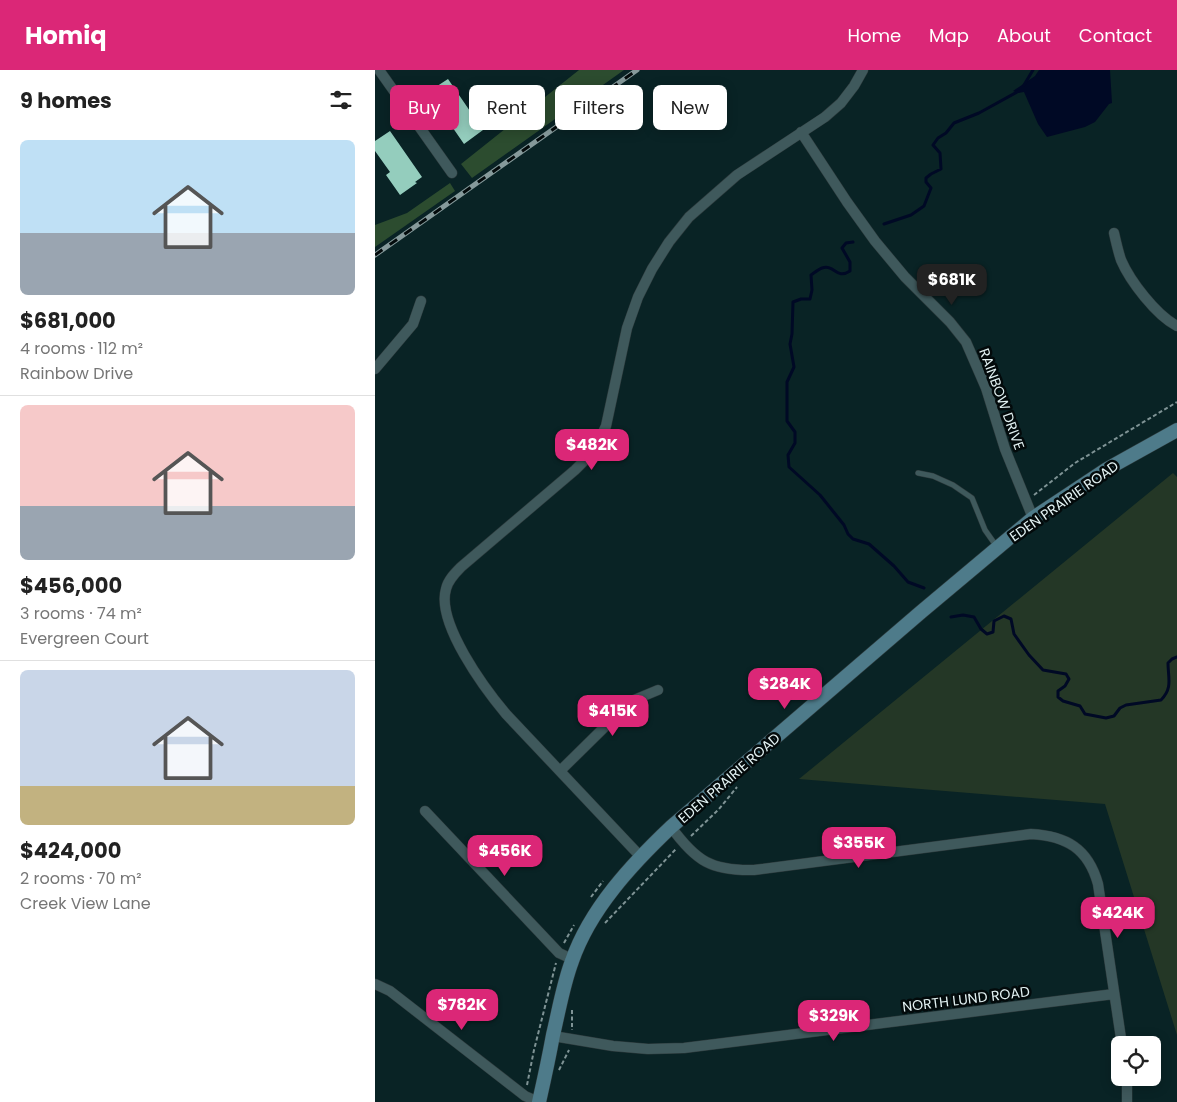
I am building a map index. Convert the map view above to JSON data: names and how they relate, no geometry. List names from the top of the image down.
{
  "streets": {
    "main road": ["EDEN PRAIRIE ROAD"],
    "street": ["RAINBOW DRIVE", "NORTH LUND ROAD"]
  },
  "crossings": [
    ["RAINBOW DRIVE", "EDEN PRAIRIE ROAD"],
    ["EDEN PRAIRIE ROAD", "NORTH LUND ROAD"]
  ],
  "page": {
    "header": "Homiq",
    "nav": [
      "Home",
      "Map",
      "About",
      "Contact"
    ],
    "heading": "9 homes",
    "chip": [
      "Buy",
      "Rent",
      "Filters",
      "New"
    ],
    "list": [
      {
        "name": "$681,000",
        "note": "4 rooms · 112 m² · Rainbow Drive"
      },
      {
        "name": "$456,000",
        "note": "3 rooms · 74 m² · Evergreen Court"
      },
      {
        "name": "$424,000",
        "note": "2 rooms · 70 m² · Creek View Lane"
      }
    ],
    "price": [
      "$681K",
      "$482K",
      "$284K",
      "$415K",
      "$355K",
      "$456K",
      "$424K",
      "$782K",
      "$329K"
    ]
  }
}
